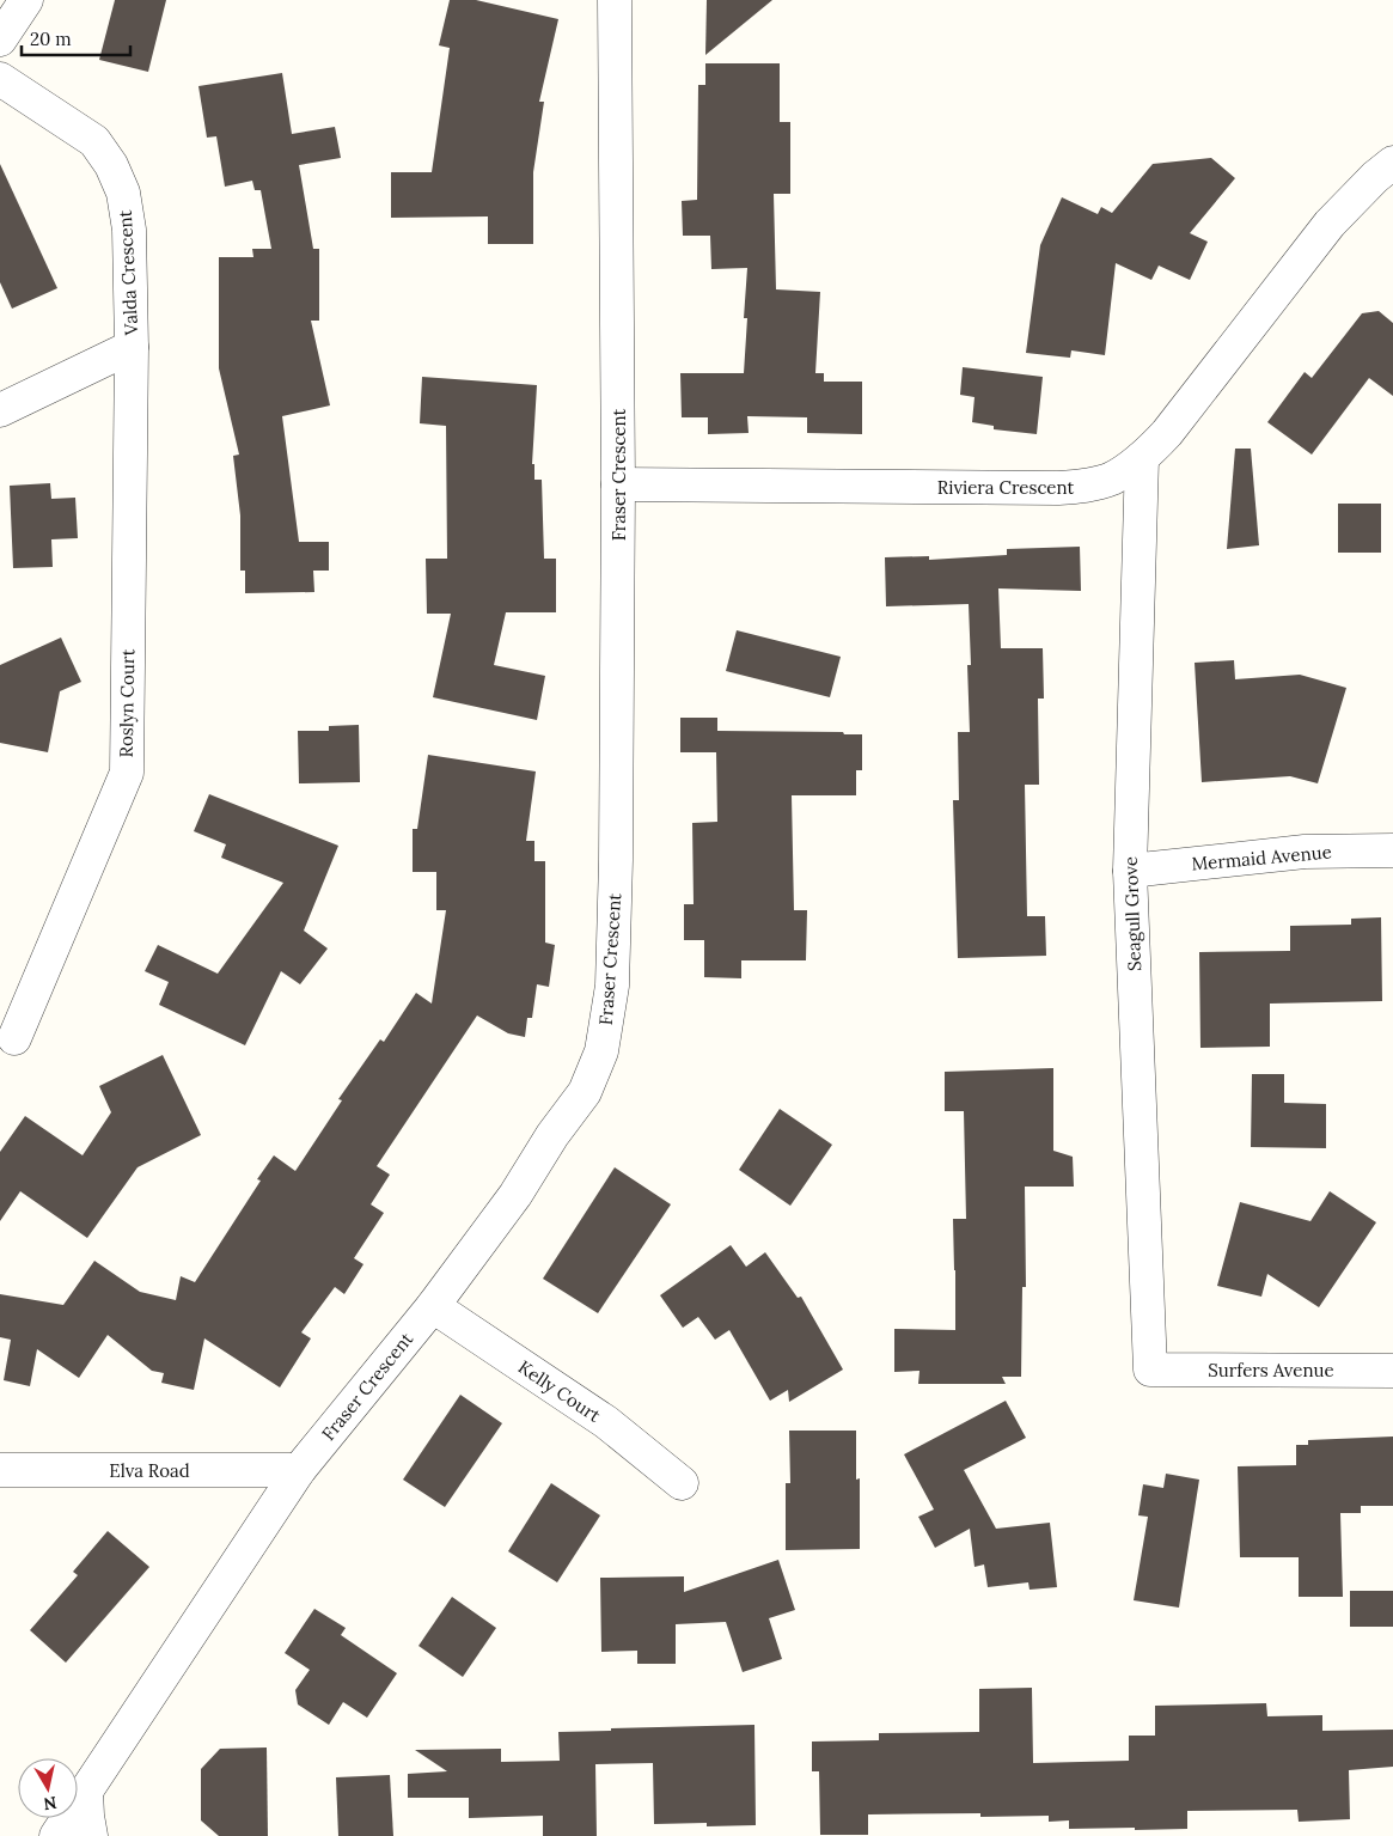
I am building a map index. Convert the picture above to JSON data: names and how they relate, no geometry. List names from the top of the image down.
{
  "streets": {
    "street": [
      "Valda Crescent",
      "Fraser Crescent",
      "Riviera Crescent",
      "Roslyn Court",
      "Mermaid Avenue",
      "Seagull Grove",
      "Surfers Avenue",
      "Kelly Court",
      "Elva Road"
    ]
  },
  "crossings": [
    ["Valda Crescent", "Roslyn Court"],
    ["Fraser Crescent", "Riviera Crescent"],
    ["Fraser Crescent", "Kelly Court"],
    ["Fraser Crescent", "Elva Road"],
    ["Riviera Crescent", "Seagull Grove"],
    ["Mermaid Avenue", "Seagull Grove"],
    ["Seagull Grove", "Surfers Avenue"]
  ],
  "scale_bar": "20 m",
  "north": "bottom"
}
